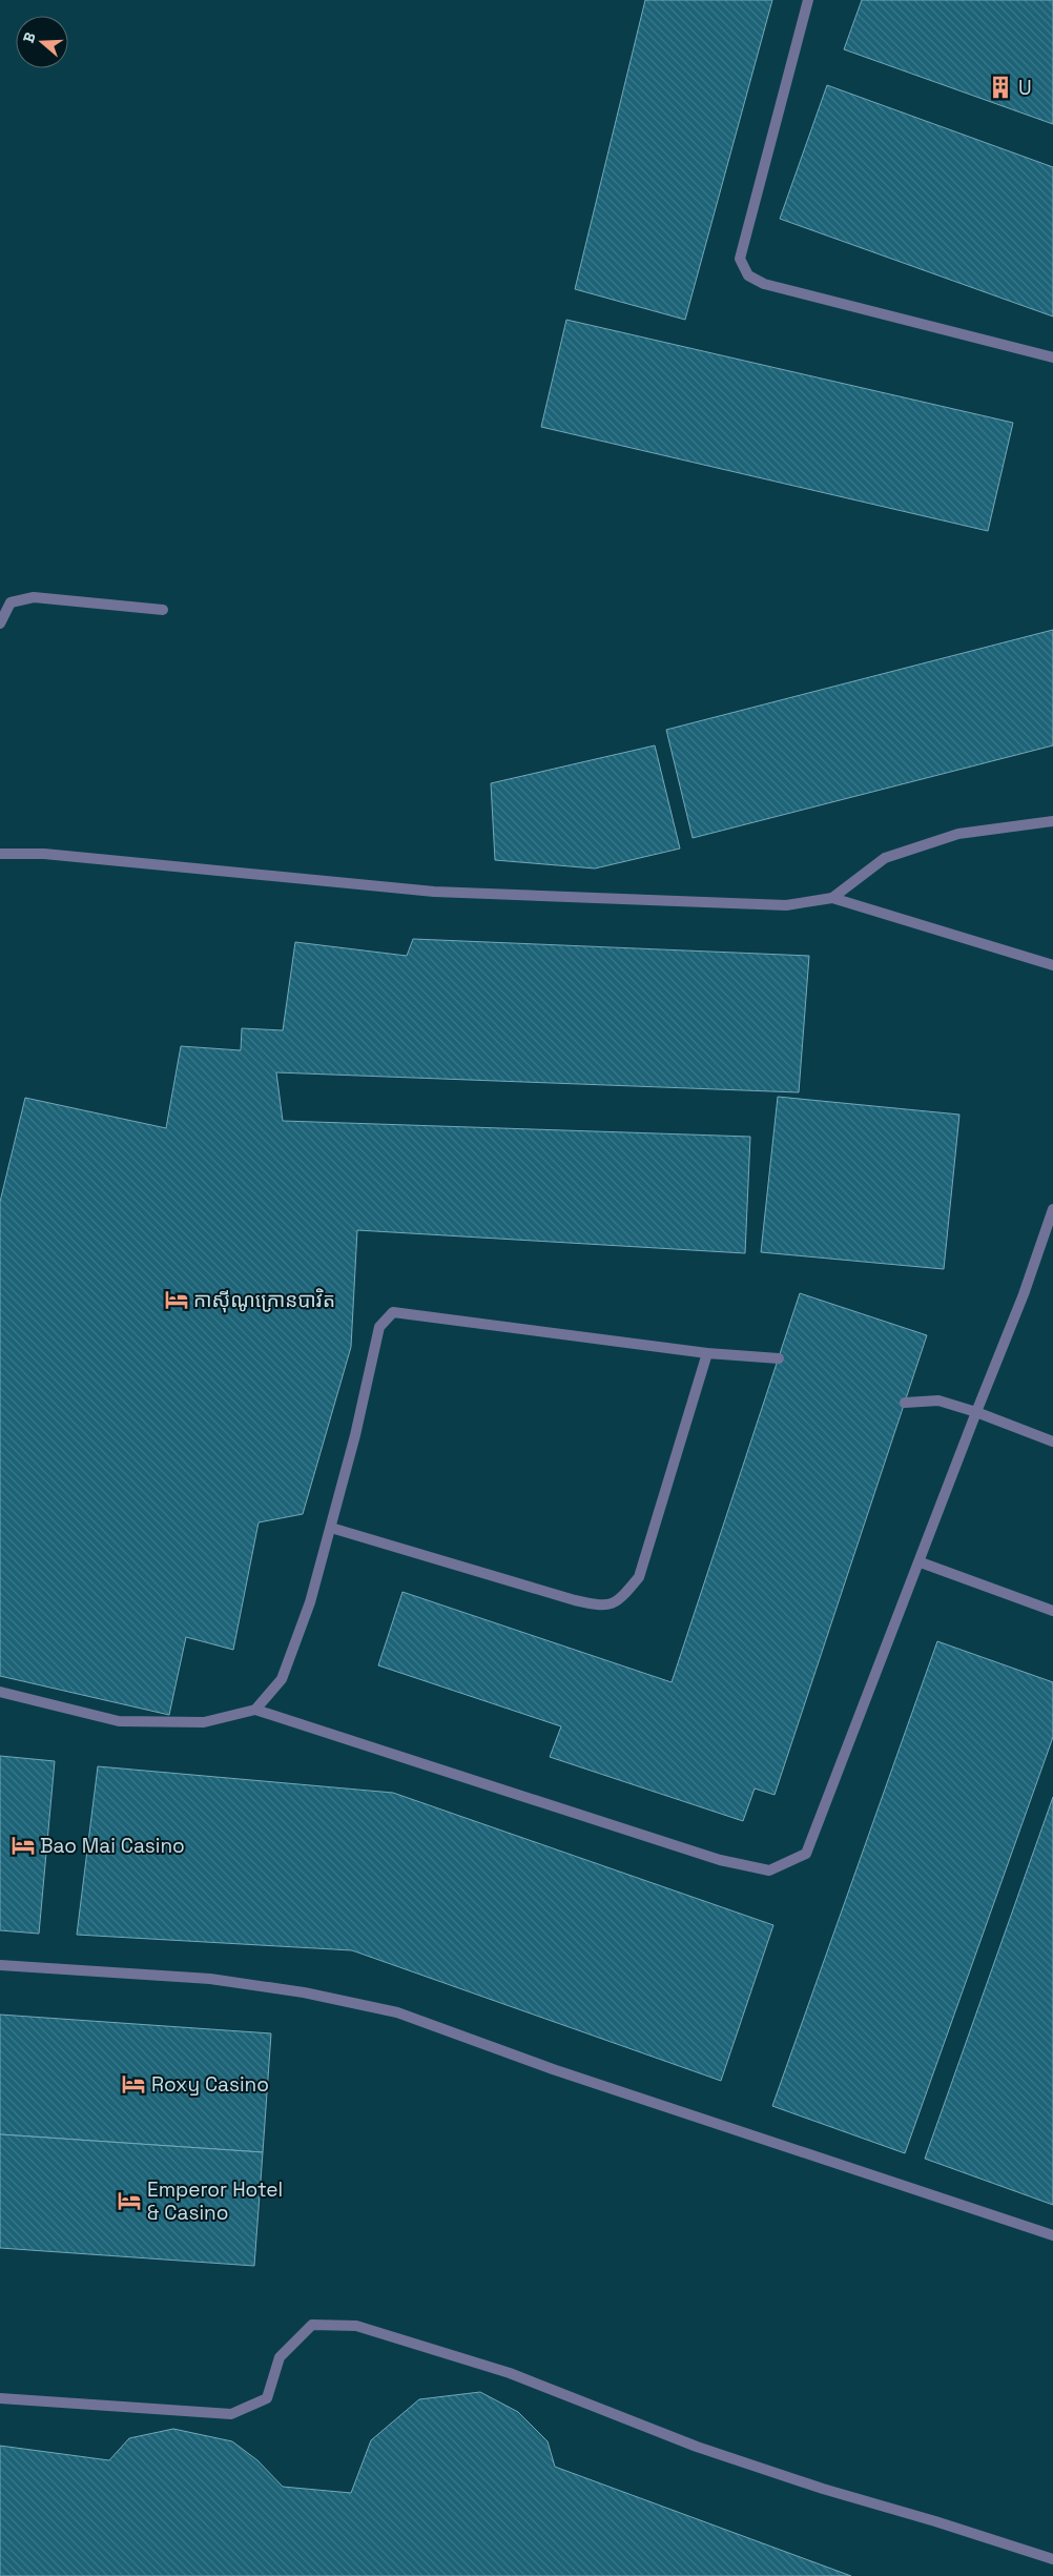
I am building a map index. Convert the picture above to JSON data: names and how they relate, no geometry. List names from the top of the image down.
{
  "places": {
    "building": ["U"],
    "hotel": [
      "កាស៊ីណូក្រោនបាវិត",
      "Bao Mai Casino",
      "Roxy Casino",
      "Emperor Hotel & Casino"
    ]
  },
  "north": "left"
}
